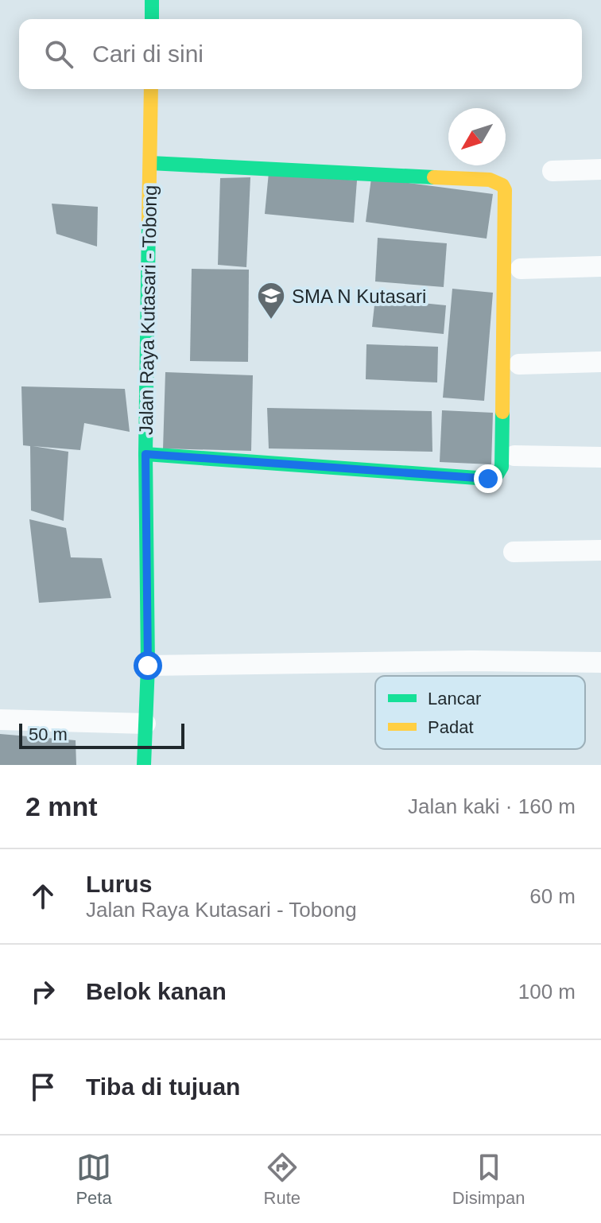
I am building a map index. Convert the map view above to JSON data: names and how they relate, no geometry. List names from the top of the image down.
{
  "streets": {
    "street": ["Jalan Raya Kutasari - Tobong"]
  },
  "places": {
    "school or university": ["SMA N Kutasari"]
  },
  "legend": ["Lancar", "Padat"],
  "scale_bar": "50 m",
  "north": "bottom left",
  "page": {
    "search": "Cari di sini",
    "scale": "50 m",
    "heading": ["2 mnt", "Jalan kaki · 160 m"],
    "list": [
      ["Lurus", "Jalan Raya Kutasari - Tobong", "60 m"],
      ["Belok kanan", "100 m"],
      "Tiba di tujuan"
    ],
    "nav": ["Peta", "Rute", "Disimpan"]
  }
}
